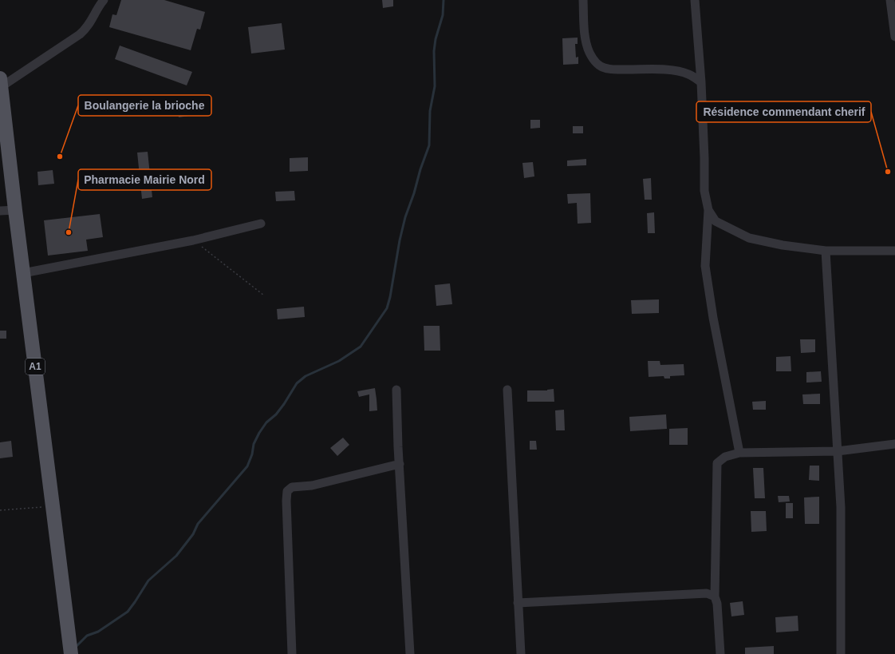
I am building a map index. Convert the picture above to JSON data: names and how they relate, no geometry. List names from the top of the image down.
{
  "streets": {
    "main road": ["A1"]
  },
  "places": ["Boulangerie la brioche", "Résidence commendant cherif", "Pharmacie Mairie Nord"]
}
